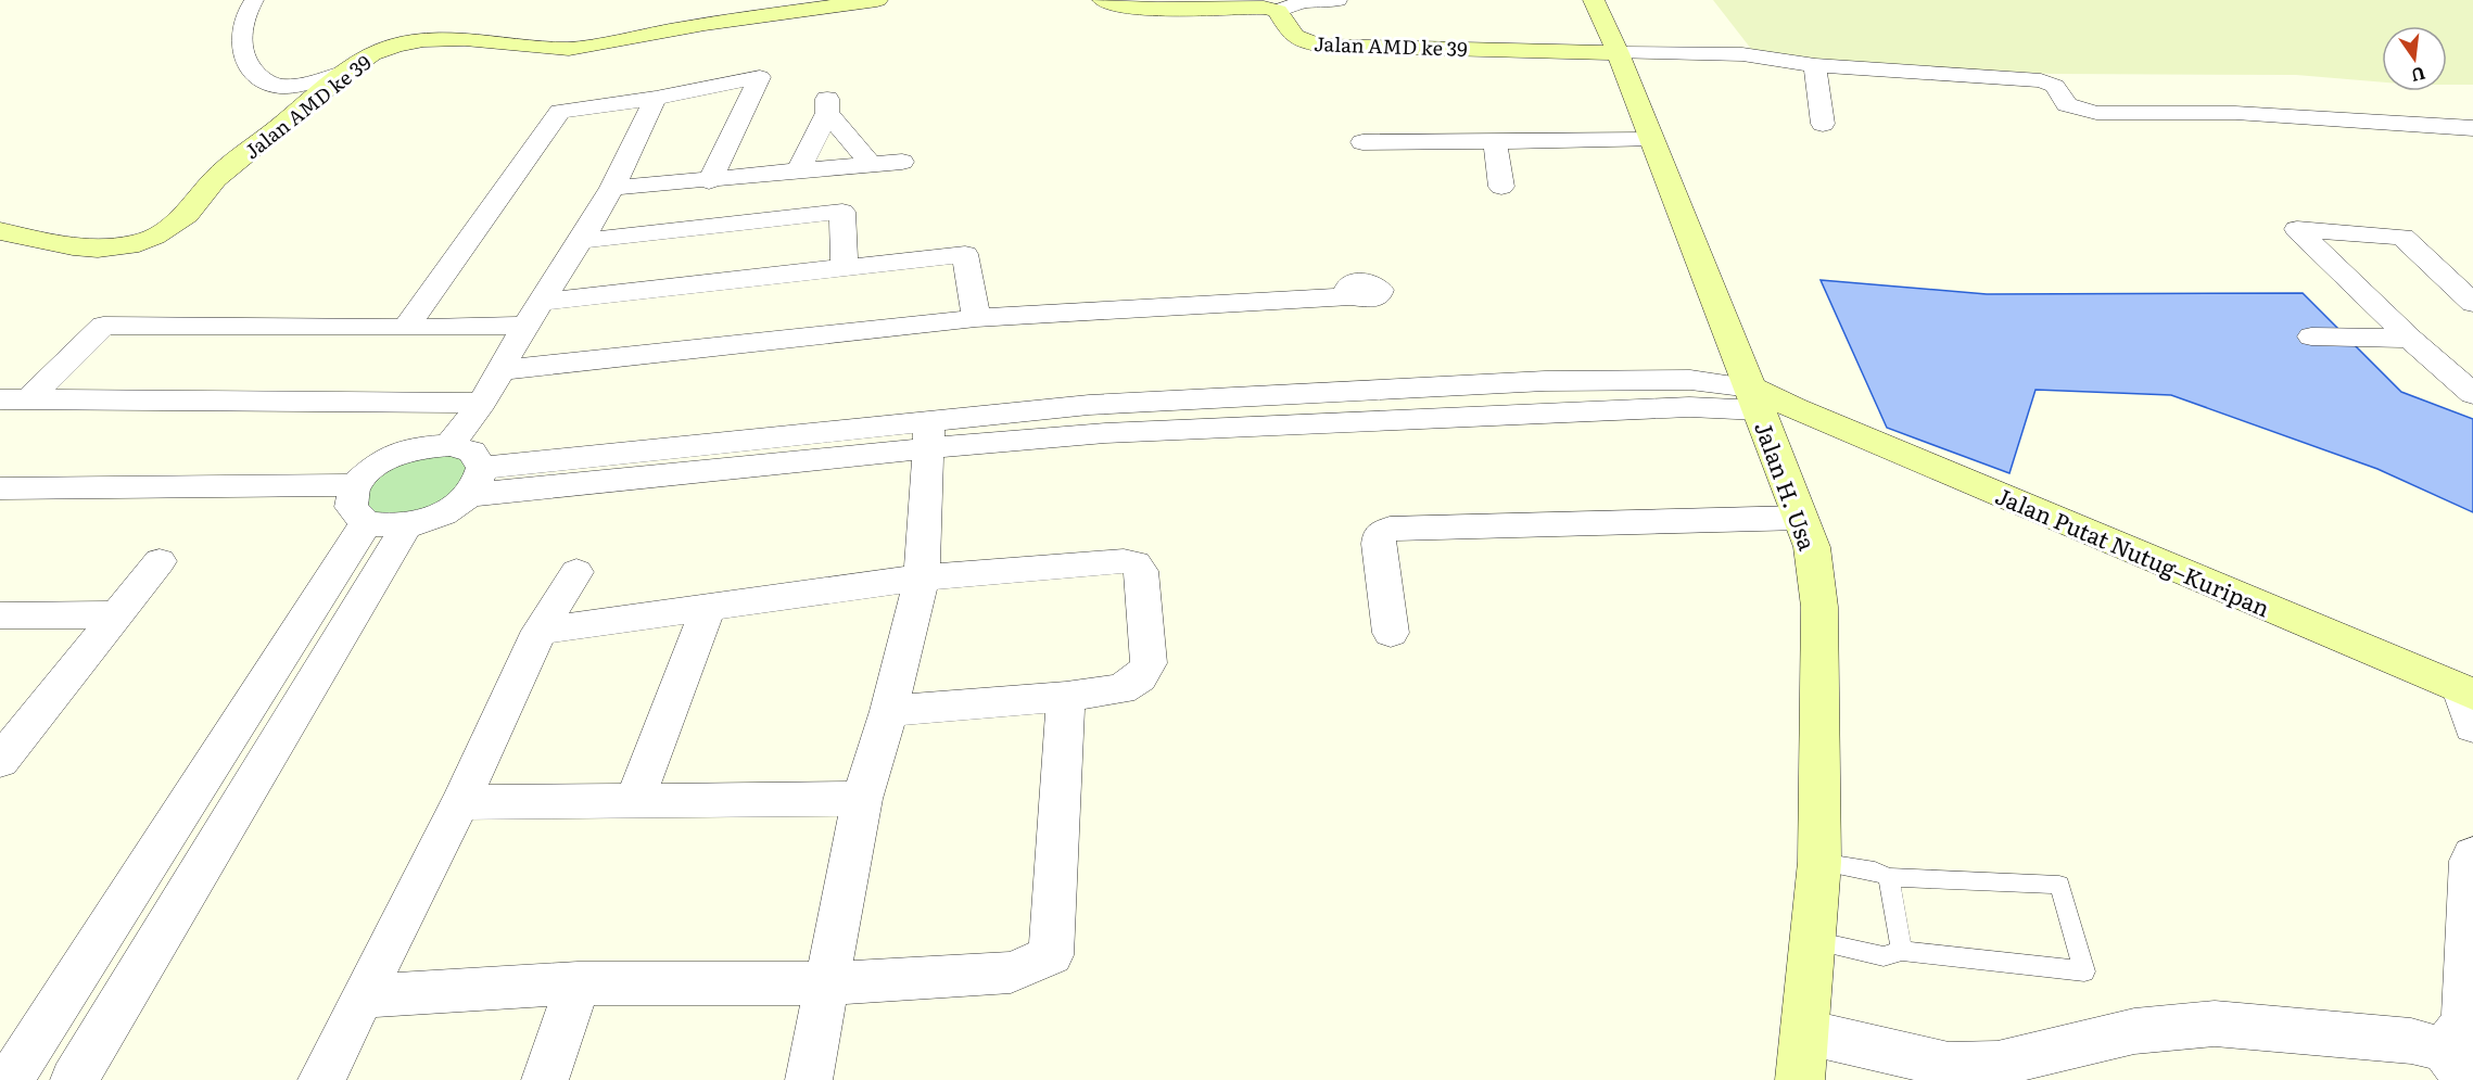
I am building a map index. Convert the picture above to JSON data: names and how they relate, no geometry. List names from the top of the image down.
{
  "streets": {
    "street": ["Jalan AMD ke 39", "Jalan H. Usa", "Jalan Putat Nutug–Kuripan"]
  },
  "crossings": [
    ["Jalan AMD ke 39", "Jalan H. Usa"],
    ["Jalan H. Usa", "Jalan Putat Nutug–Kuripan"]
  ],
  "north": "bottom"
}
